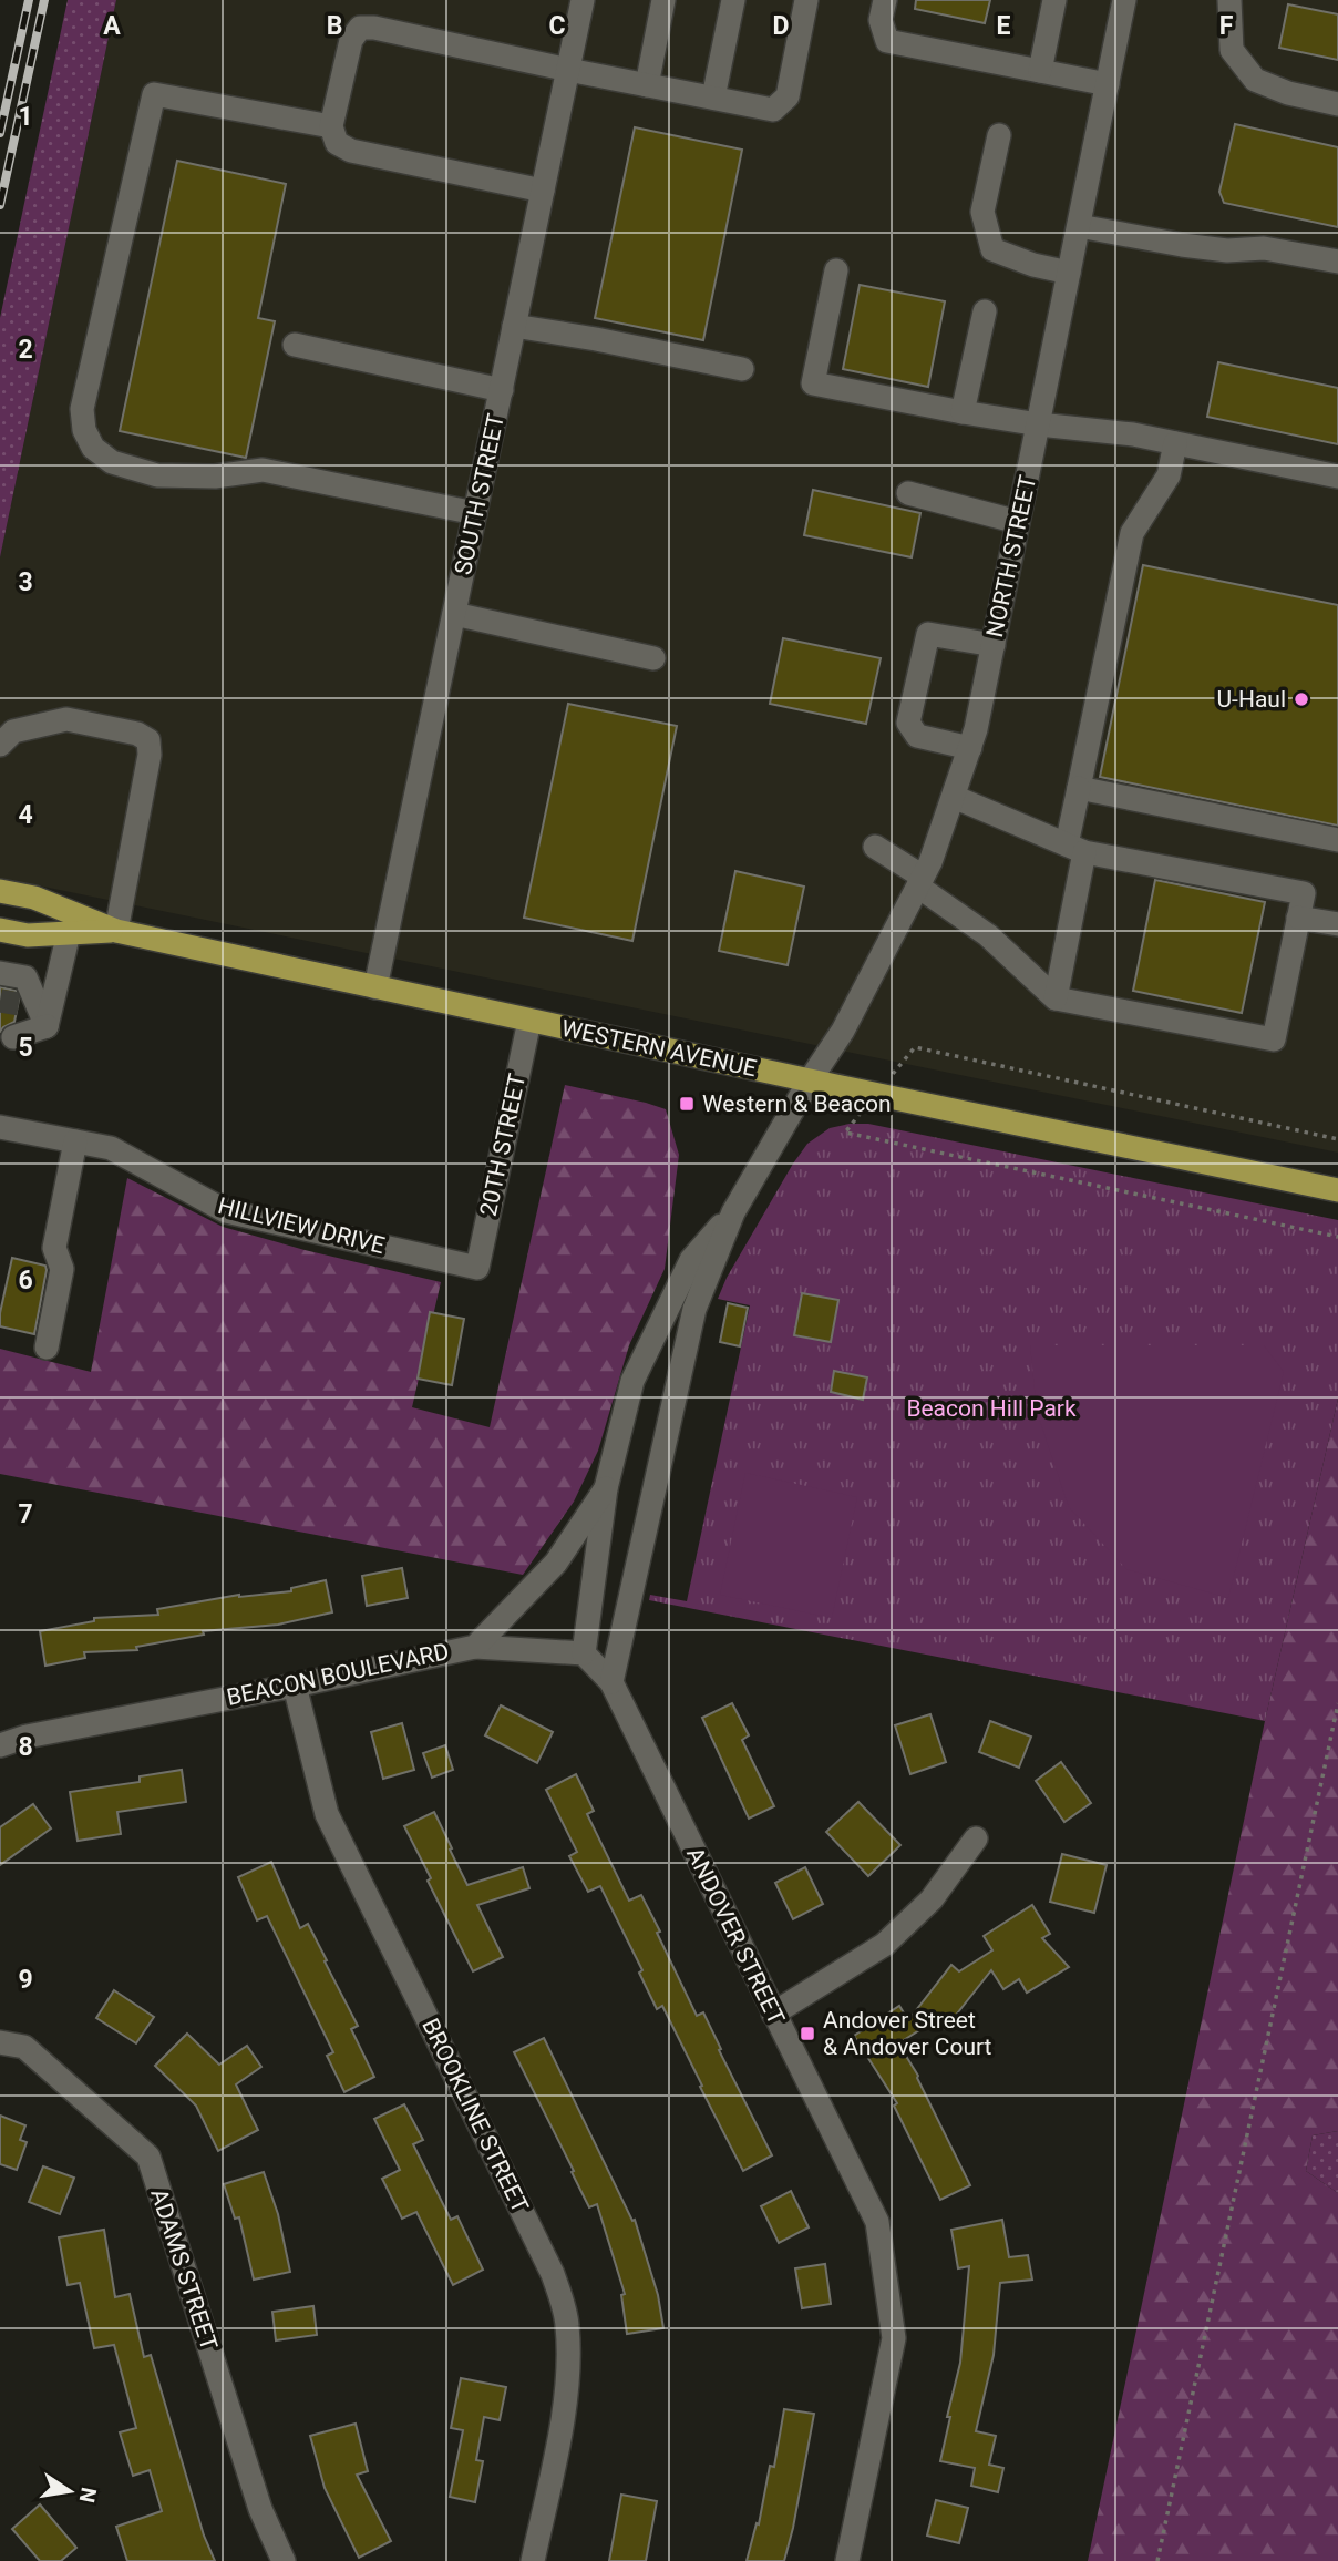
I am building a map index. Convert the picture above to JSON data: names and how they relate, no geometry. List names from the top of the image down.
{
  "streets": {
    "main road": ["WESTERN AVENUE"],
    "street": [
      "SOUTH STREET",
      "NORTH STREET",
      "20TH STREET",
      "HILLVIEW DRIVE",
      "BEACON BOULEVARD",
      "ANDOVER STREET",
      "BROOKLINE STREET",
      "ADAMS STREET"
    ]
  },
  "crossings": [
    ["SOUTH STREET", "WESTERN AVENUE"],
    ["NORTH STREET", "WESTERN AVENUE"],
    ["NORTH STREET", "BEACON BOULEVARD"],
    ["WESTERN AVENUE", "20TH STREET"],
    ["WESTERN AVENUE", "BEACON BOULEVARD"],
    ["20TH STREET", "HILLVIEW DRIVE"],
    ["BEACON BOULEVARD", "ANDOVER STREET"],
    ["BEACON BOULEVARD", "BROOKLINE STREET"]
  ],
  "parks": ["Beacon Hill Park"],
  "places": {
    "other": ["U-Haul"],
    "transit": ["Western & Beacon", "Andover Street & Andover Court"]
  },
  "north": "right",
  "grid": {
    "columns": [
      "A",
      "B",
      "C",
      "D",
      "E",
      "F"
    ],
    "rows": [
      "1",
      "2",
      "3",
      "4",
      "5",
      "6",
      "7",
      "8",
      "9"
    ]
  }
}
